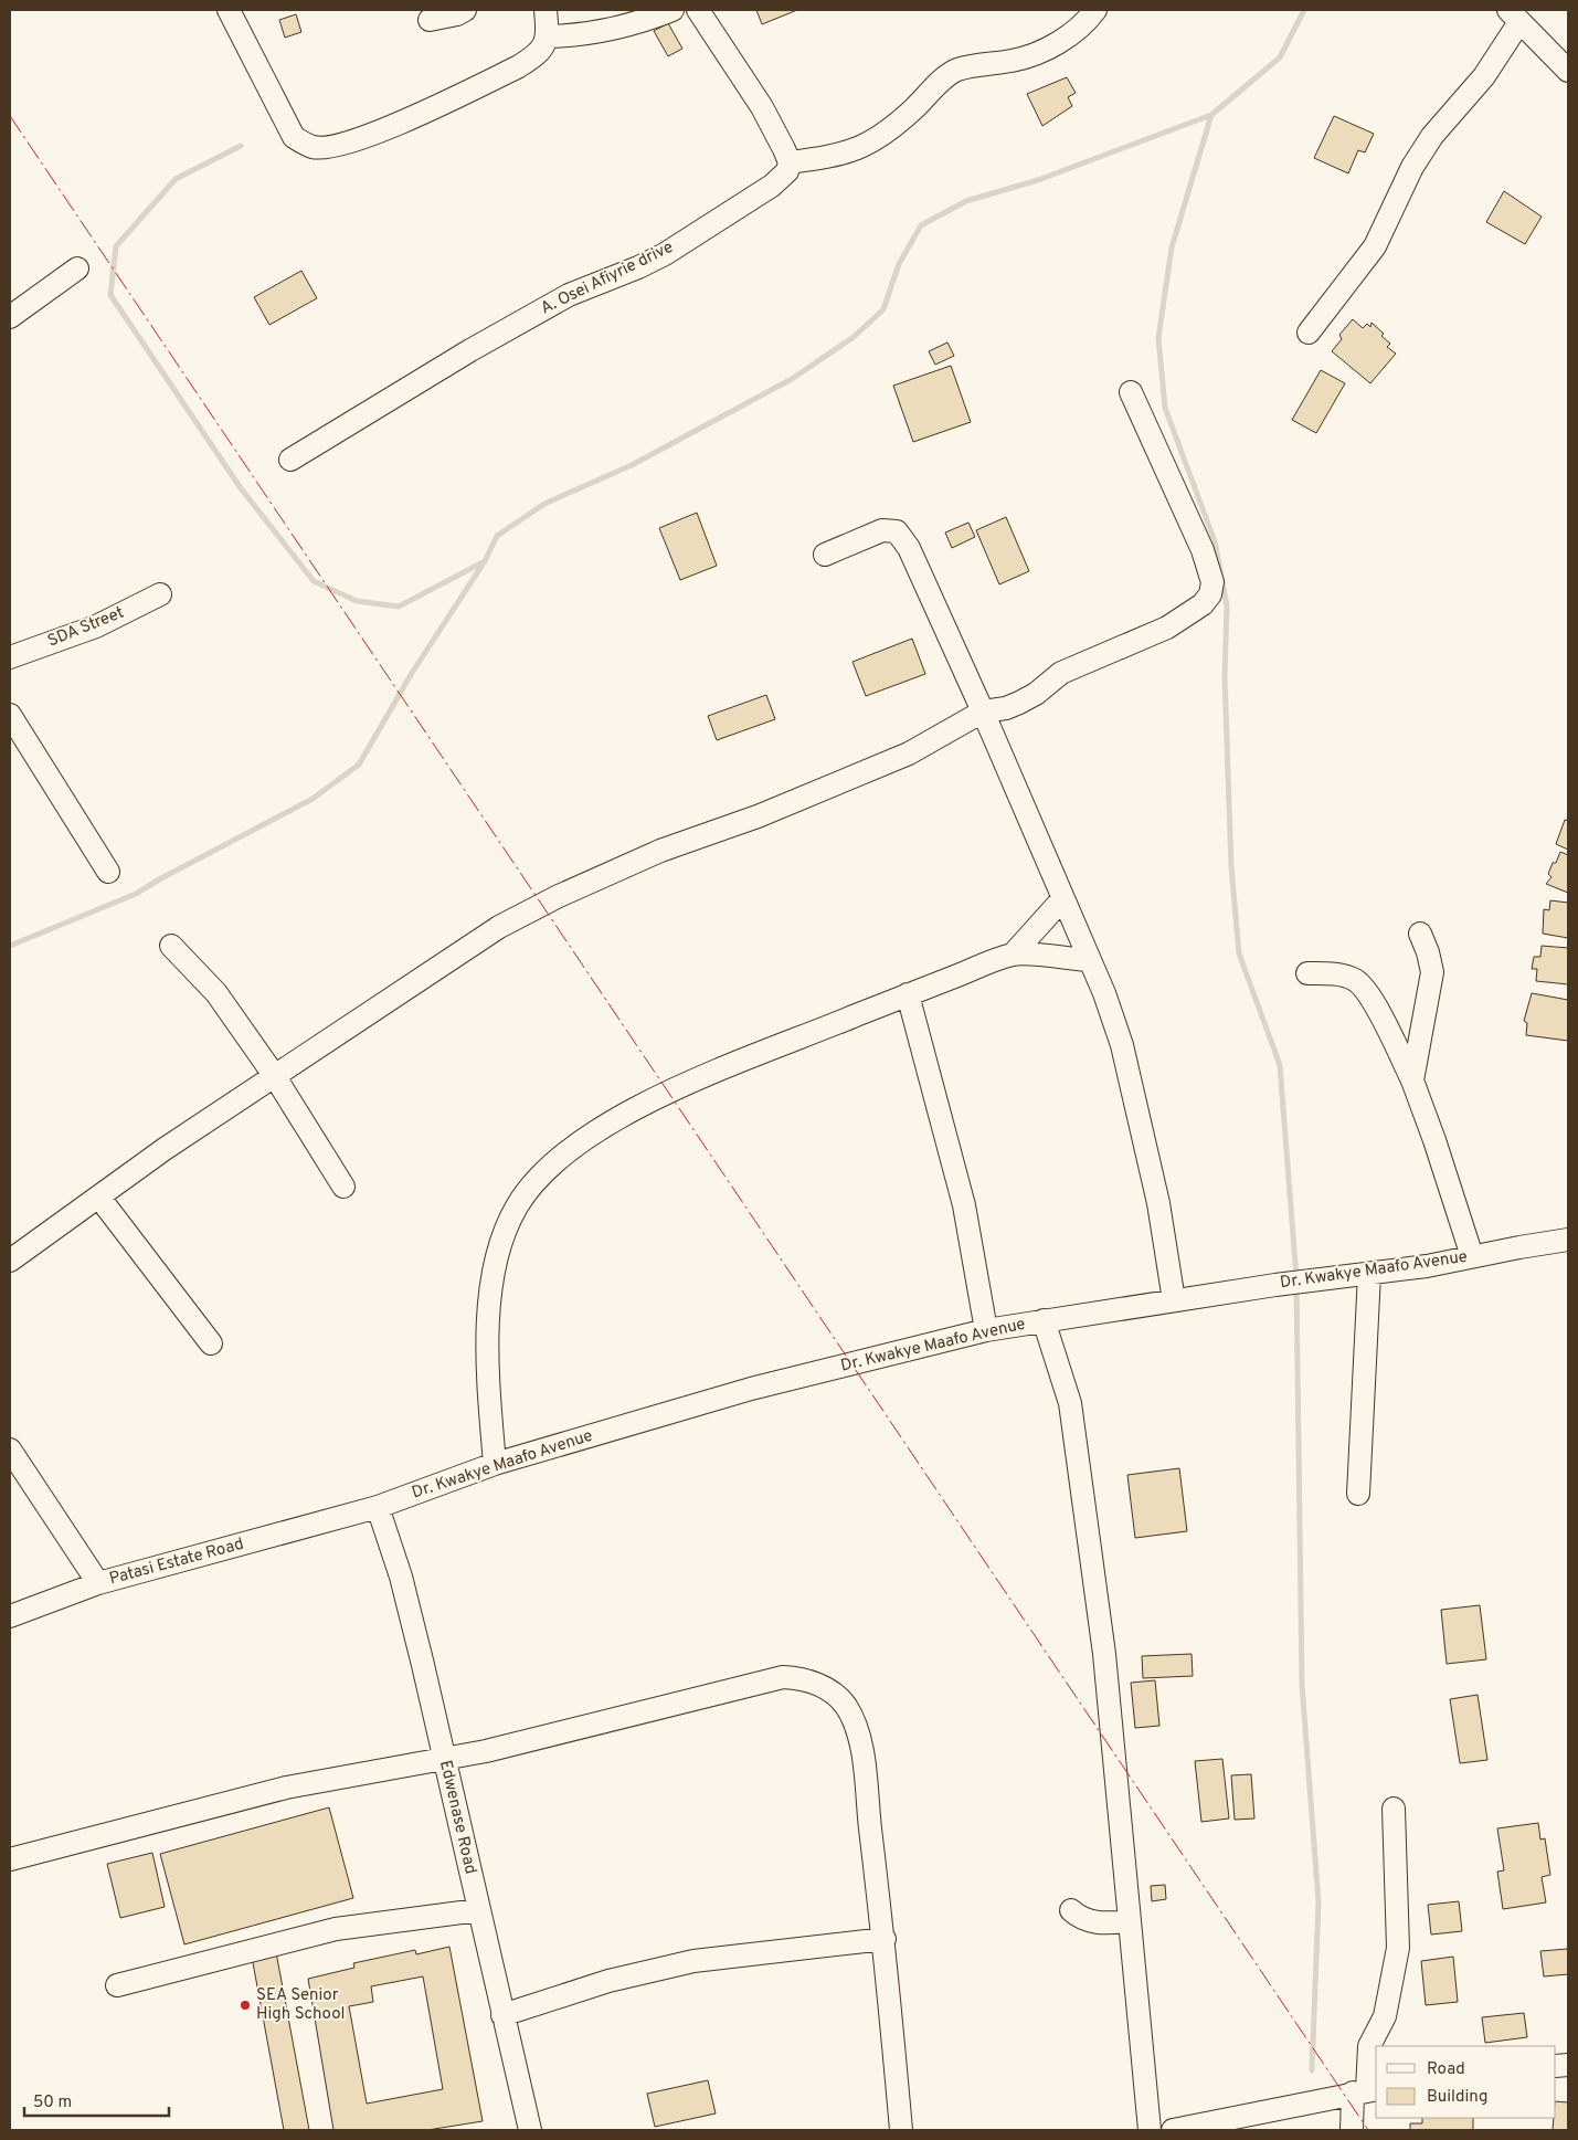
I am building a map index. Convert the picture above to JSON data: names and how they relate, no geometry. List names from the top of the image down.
{
  "streets": {
    "street": [
      "A. Osei Afiyrie drive",
      "SDA Street",
      "Dr. Kwakye Maafo Avenue",
      "Patasi Estate Road",
      "Edwenase Road"
    ]
  },
  "crossings": [
    ["Dr. Kwakye Maafo Avenue", "Patasi Estate Road"],
    ["Dr. Kwakye Maafo Avenue", "Edwenase Road"],
    ["Patasi Estate Road", "Edwenase Road"]
  ],
  "places": ["SEA Senior High School"],
  "legend": ["Road", "Building"],
  "scale_bar": "50 m"
}
